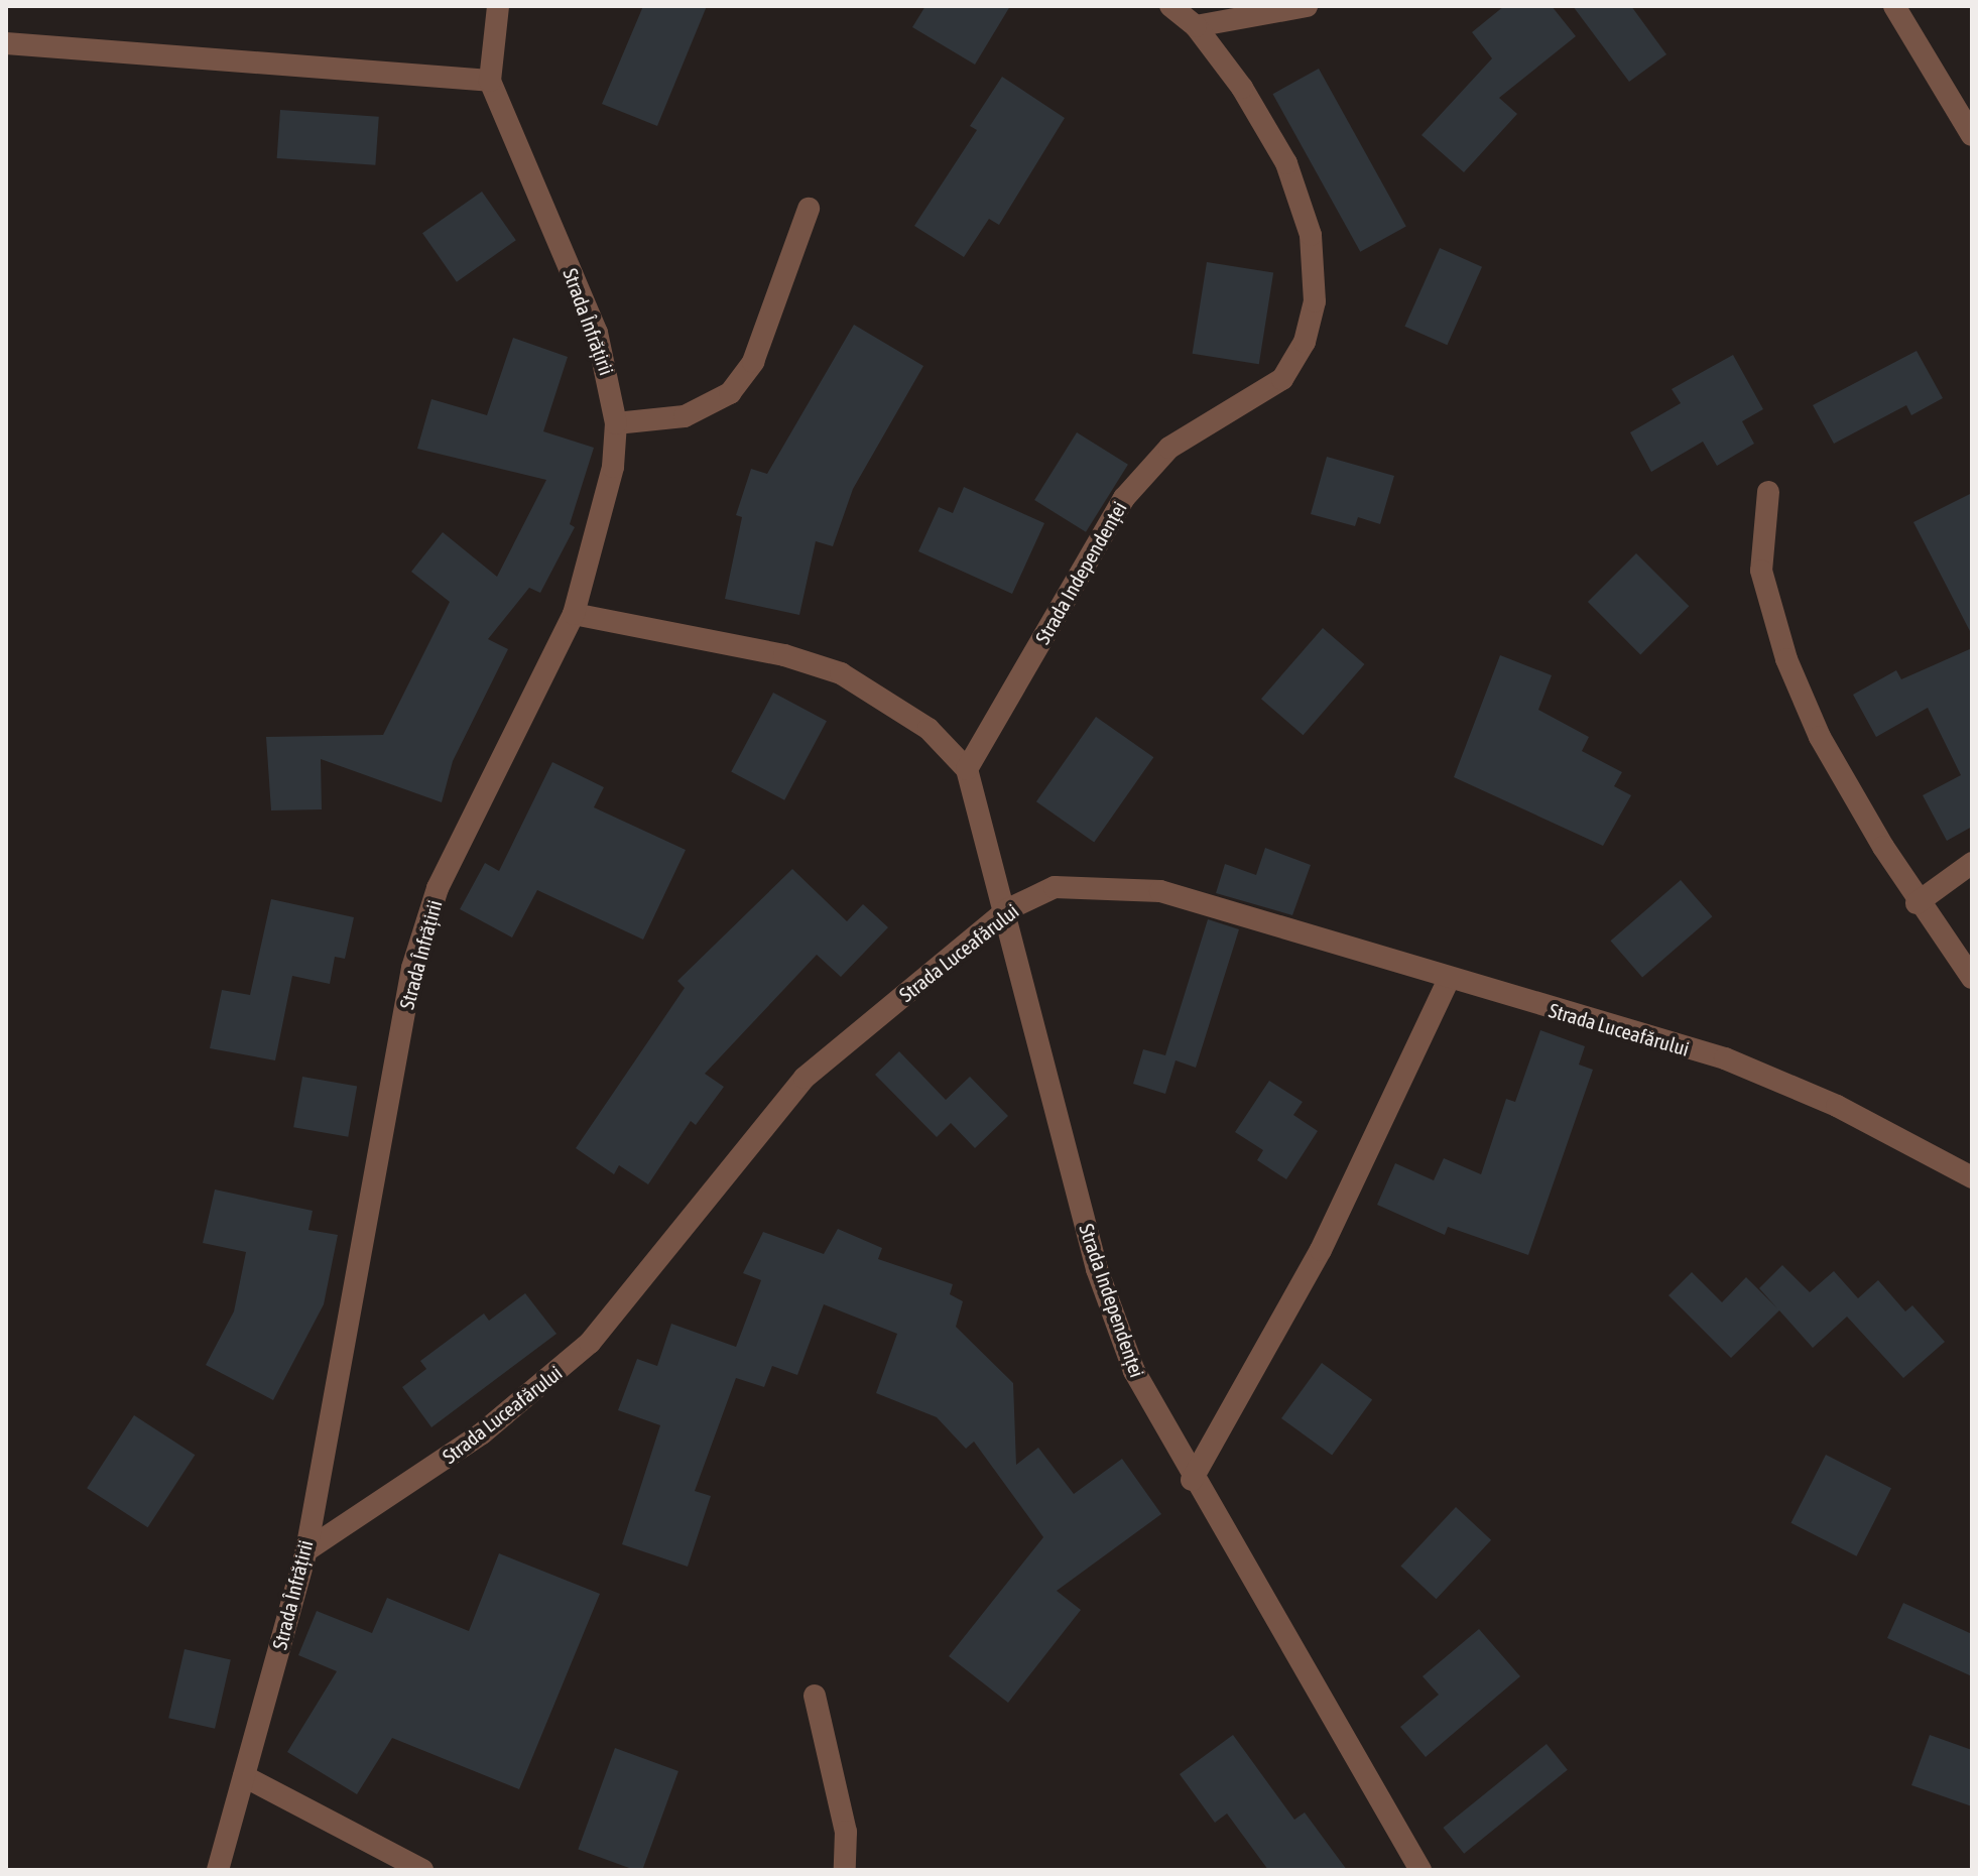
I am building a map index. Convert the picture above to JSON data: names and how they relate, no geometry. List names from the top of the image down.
{
  "streets": {
    "street": ["Strada Înfrățirii", "Strada Independenței", "Strada Luceafărului"]
  },
  "crossings": [
    ["Strada Înfrățirii", "Strada Independenței"],
    ["Strada Înfrățirii", "Strada Luceafărului"],
    ["Strada Independenței", "Strada Luceafărului"]
  ]
}
